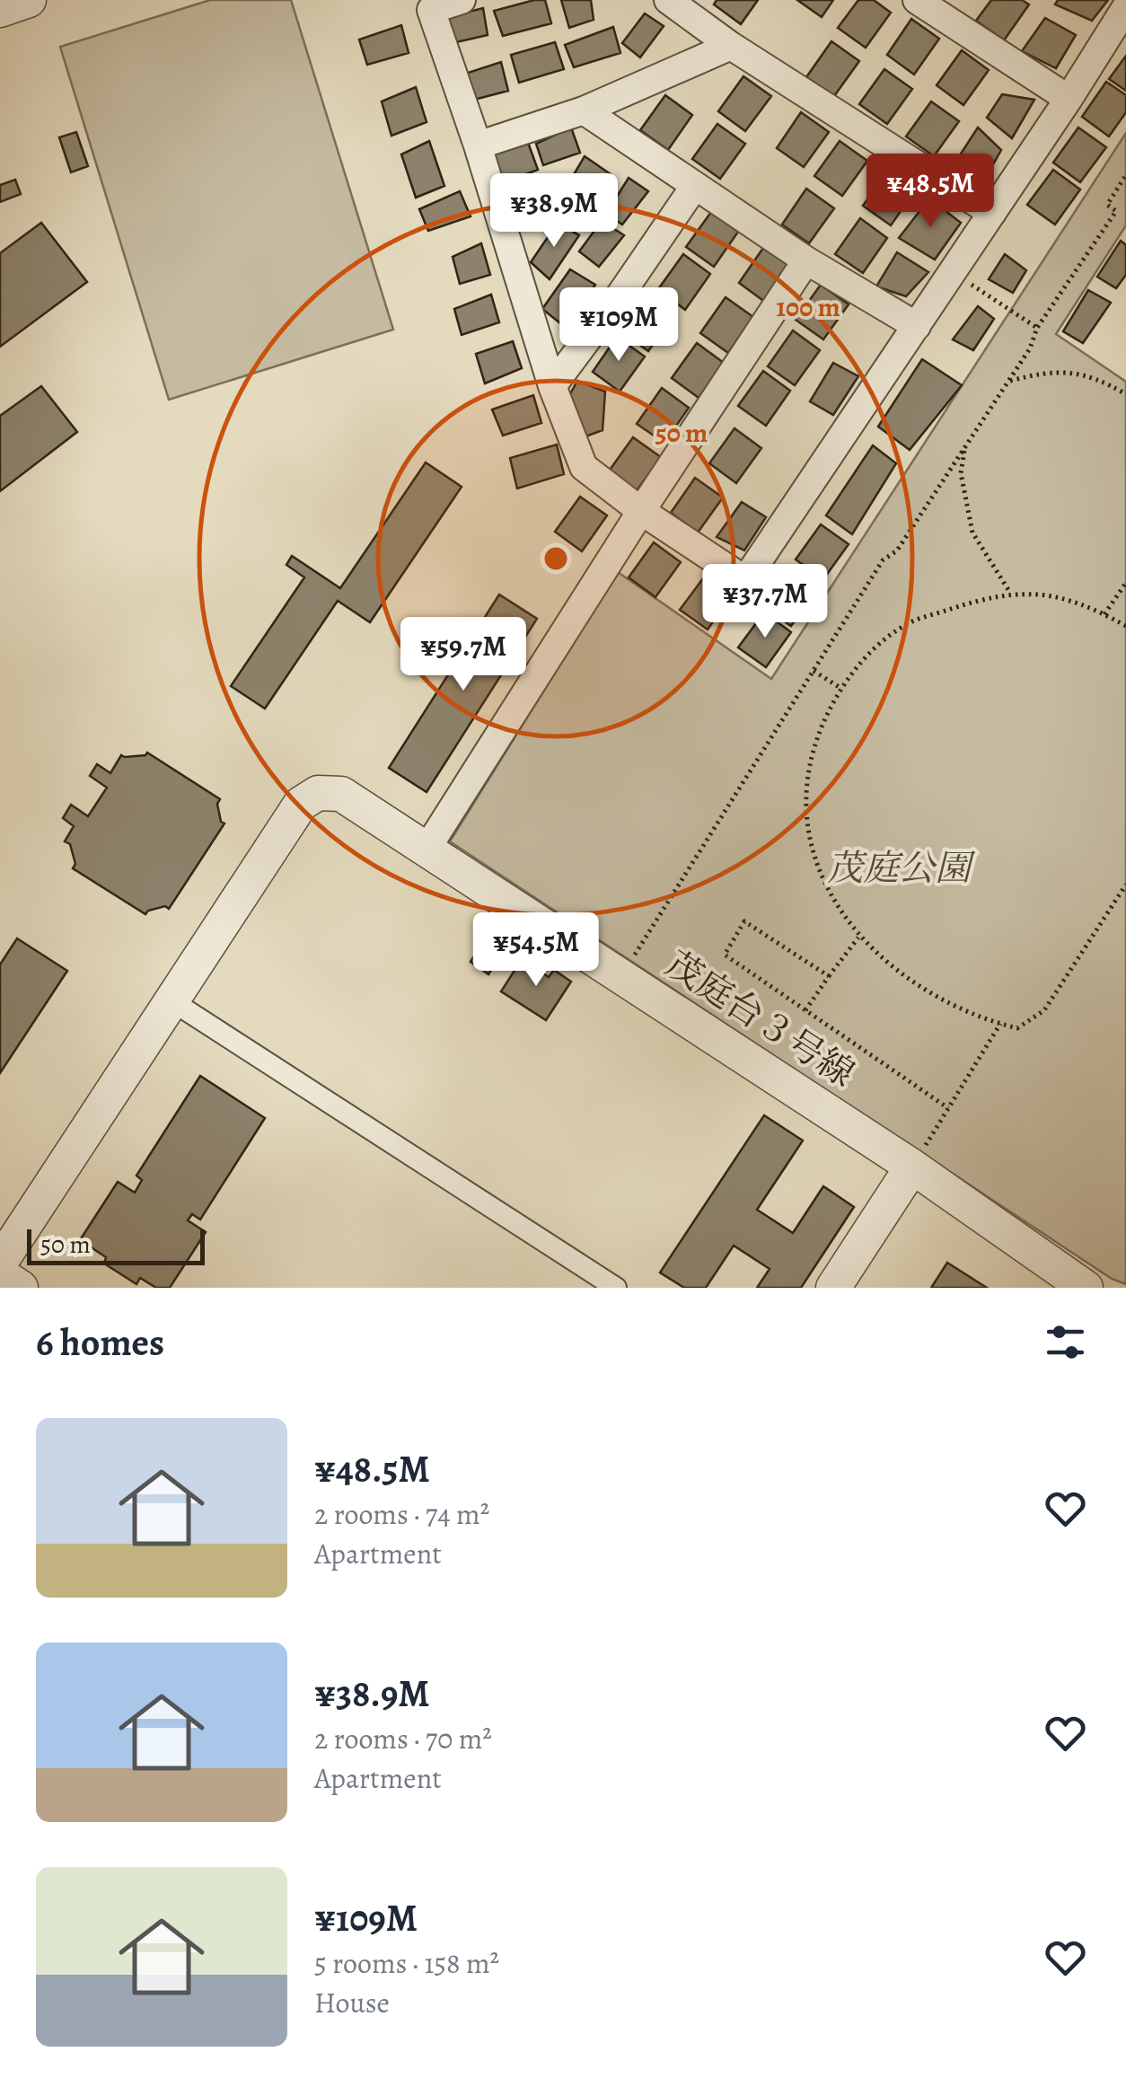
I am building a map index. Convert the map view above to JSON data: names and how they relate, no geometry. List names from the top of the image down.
{
  "streets": {
    "street": ["茂庭台３号線"]
  },
  "parks": ["茂庭公園"],
  "scale_bar": "50 m",
  "page": {
    "price": [
      "¥48.5M",
      "¥38.9M",
      "¥109M",
      "¥37.7M",
      "¥59.7M",
      "¥54.5M"
    ],
    "scale": "50 m",
    "heading": "6 homes",
    "list": [
      {
        "name": "¥48.5M",
        "note": "2 rooms · 74 m² · Apartment"
      },
      {
        "name": "¥38.9M",
        "note": "2 rooms · 70 m² · Apartment"
      },
      {
        "name": "¥109M",
        "note": "5 rooms · 158 m² · House"
      }
    ]
  },
  "rings": ["100 m", "50 m"]
}
